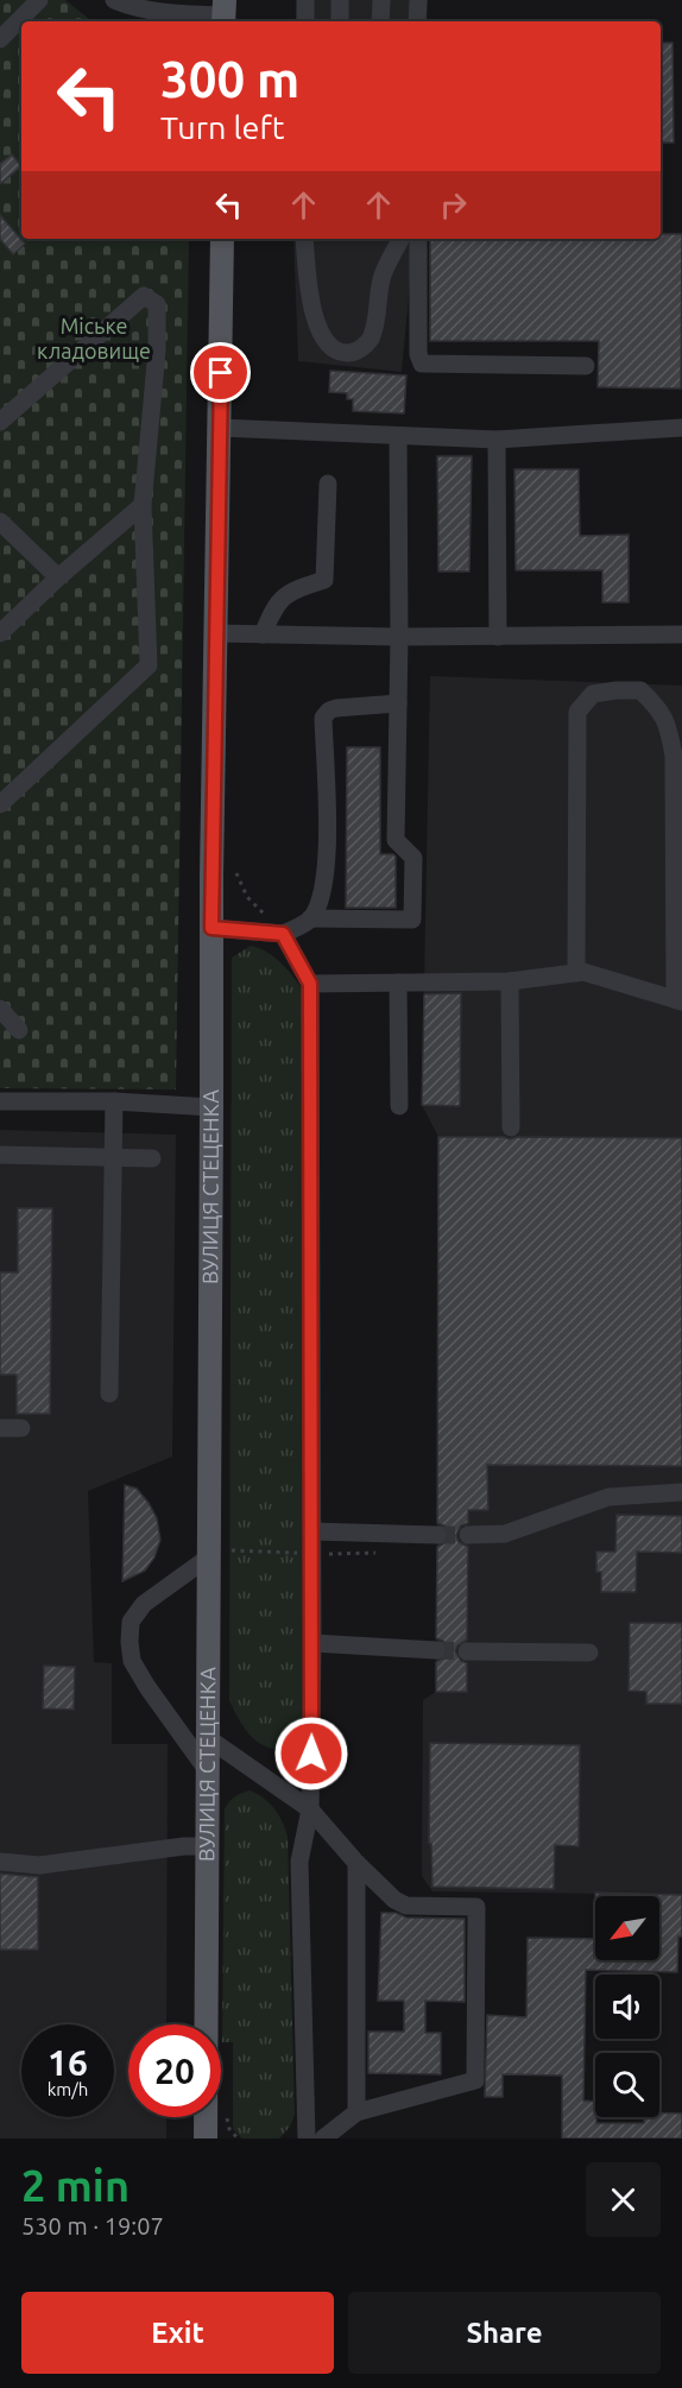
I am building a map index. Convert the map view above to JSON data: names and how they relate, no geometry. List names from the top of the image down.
{
  "streets": {
    "main road": ["ВУЛИЦЯ СТЕЦЕНКА"]
  },
  "parks": ["Міське кладовище"],
  "north": "bottom left",
  "page": {
    "turn": ["300 m", "Turn left"],
    "speed": "16 km/h",
    "limit": "20",
    "heading": ["2 min", "530 m · 19:07"],
    "buttons": ["Exit", "Share"]
  }
}
